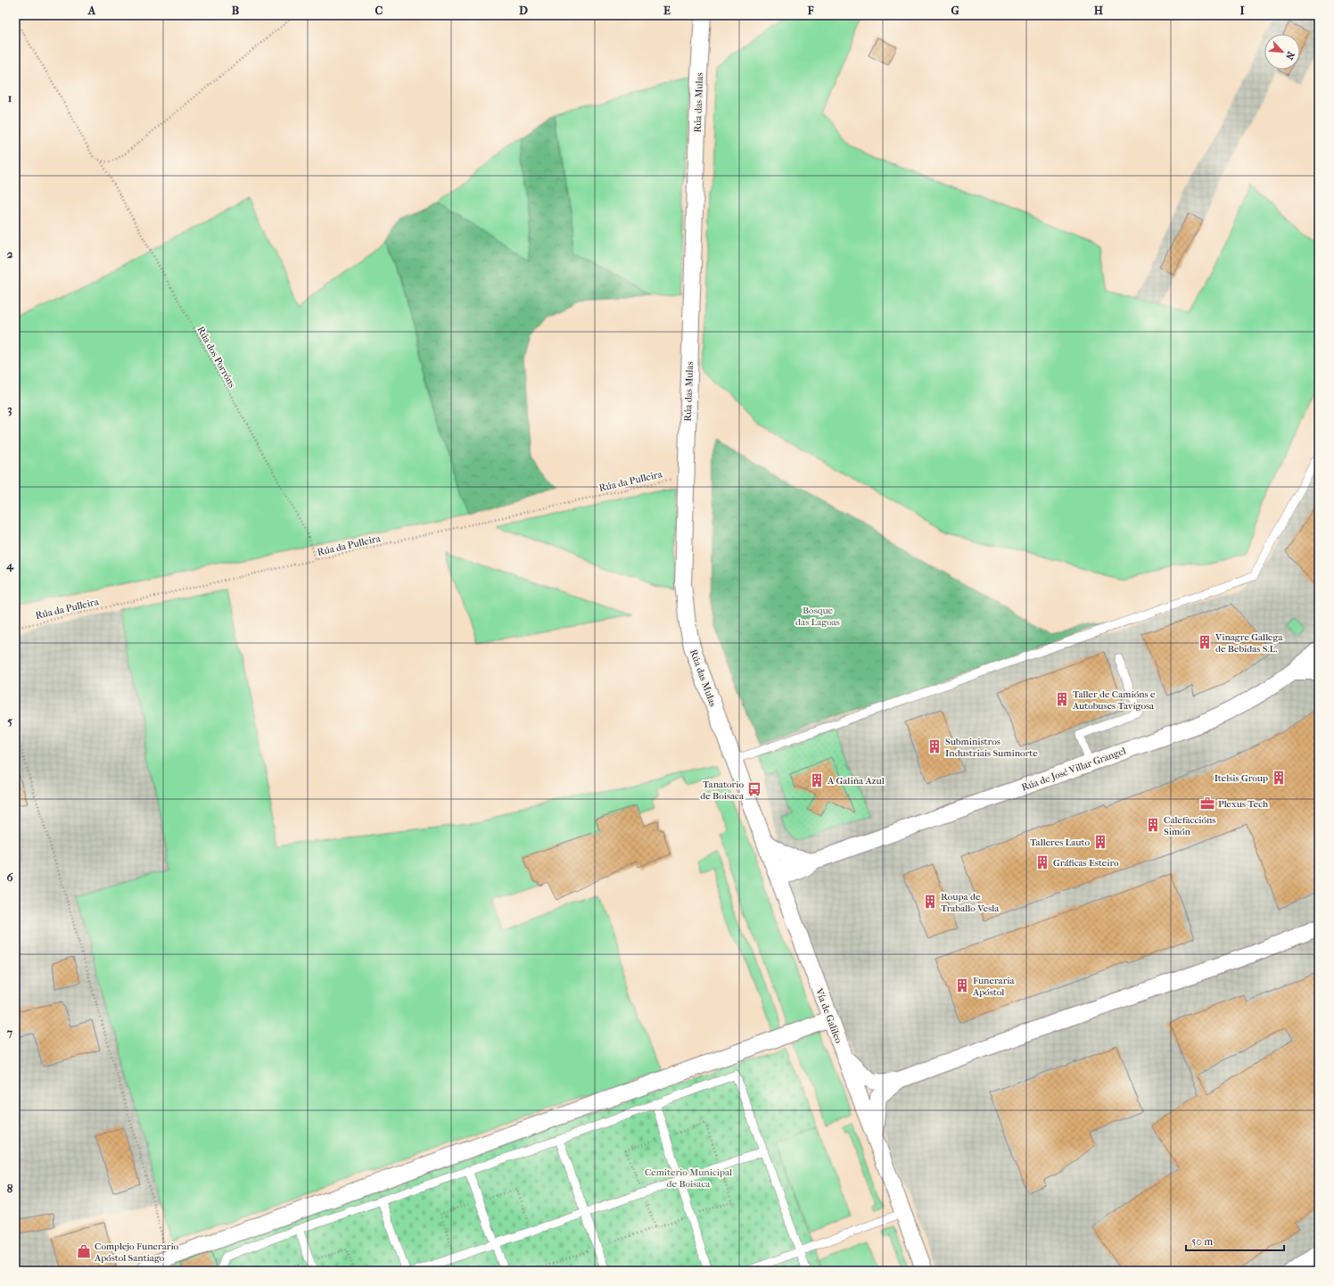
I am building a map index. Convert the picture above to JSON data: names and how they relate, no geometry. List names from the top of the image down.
{
  "streets": {
    "street": ["Rúa das Mulas", "Rúa de José Villar Grangel", "Vía de Galileo"],
    "path": ["Rúa dos Porróns", "Rúa da Pulleira"]
  },
  "crossings": [
    ["Rúa das Mulas", "Rúa da Pulleira"],
    ["Rúa das Mulas", "Vía de Galileo"],
    ["Rúa dos Porróns", "Rúa da Pulleira"],
    ["Rúa de José Villar Grangel", "Vía de Galileo"]
  ],
  "parks": ["Bosque das Lagoas", "Cemiterio Municipal de Boisaca"],
  "places": {
    "building": [
      "Vinagre Gallega de Bebidas S.L.",
      "Taller de Camións e Autobuses Tavigosa",
      "Subministros Industriais Suminorte",
      "Itelsis Group",
      "A Galiña Azul",
      "Calefaccións Simón",
      "Talleres Lauto",
      "Gráficas Esteiro",
      "Roupa de Traballo Vesla",
      "Funeraria Apóstol"
    ],
    "bus stop": ["Tanatorio de Boisaca"],
    "office": ["Plexus Tech"],
    "shop": ["Complejo Funerario Apóstol Santiago"]
  },
  "scale_bar": "50 m",
  "north": "bottom right",
  "grid": {
    "columns": [
      "A",
      "B",
      "C",
      "D",
      "E",
      "F",
      "G",
      "H",
      "I"
    ],
    "rows": [
      "1",
      "2",
      "3",
      "4",
      "5",
      "6",
      "7",
      "8"
    ]
  }
}
